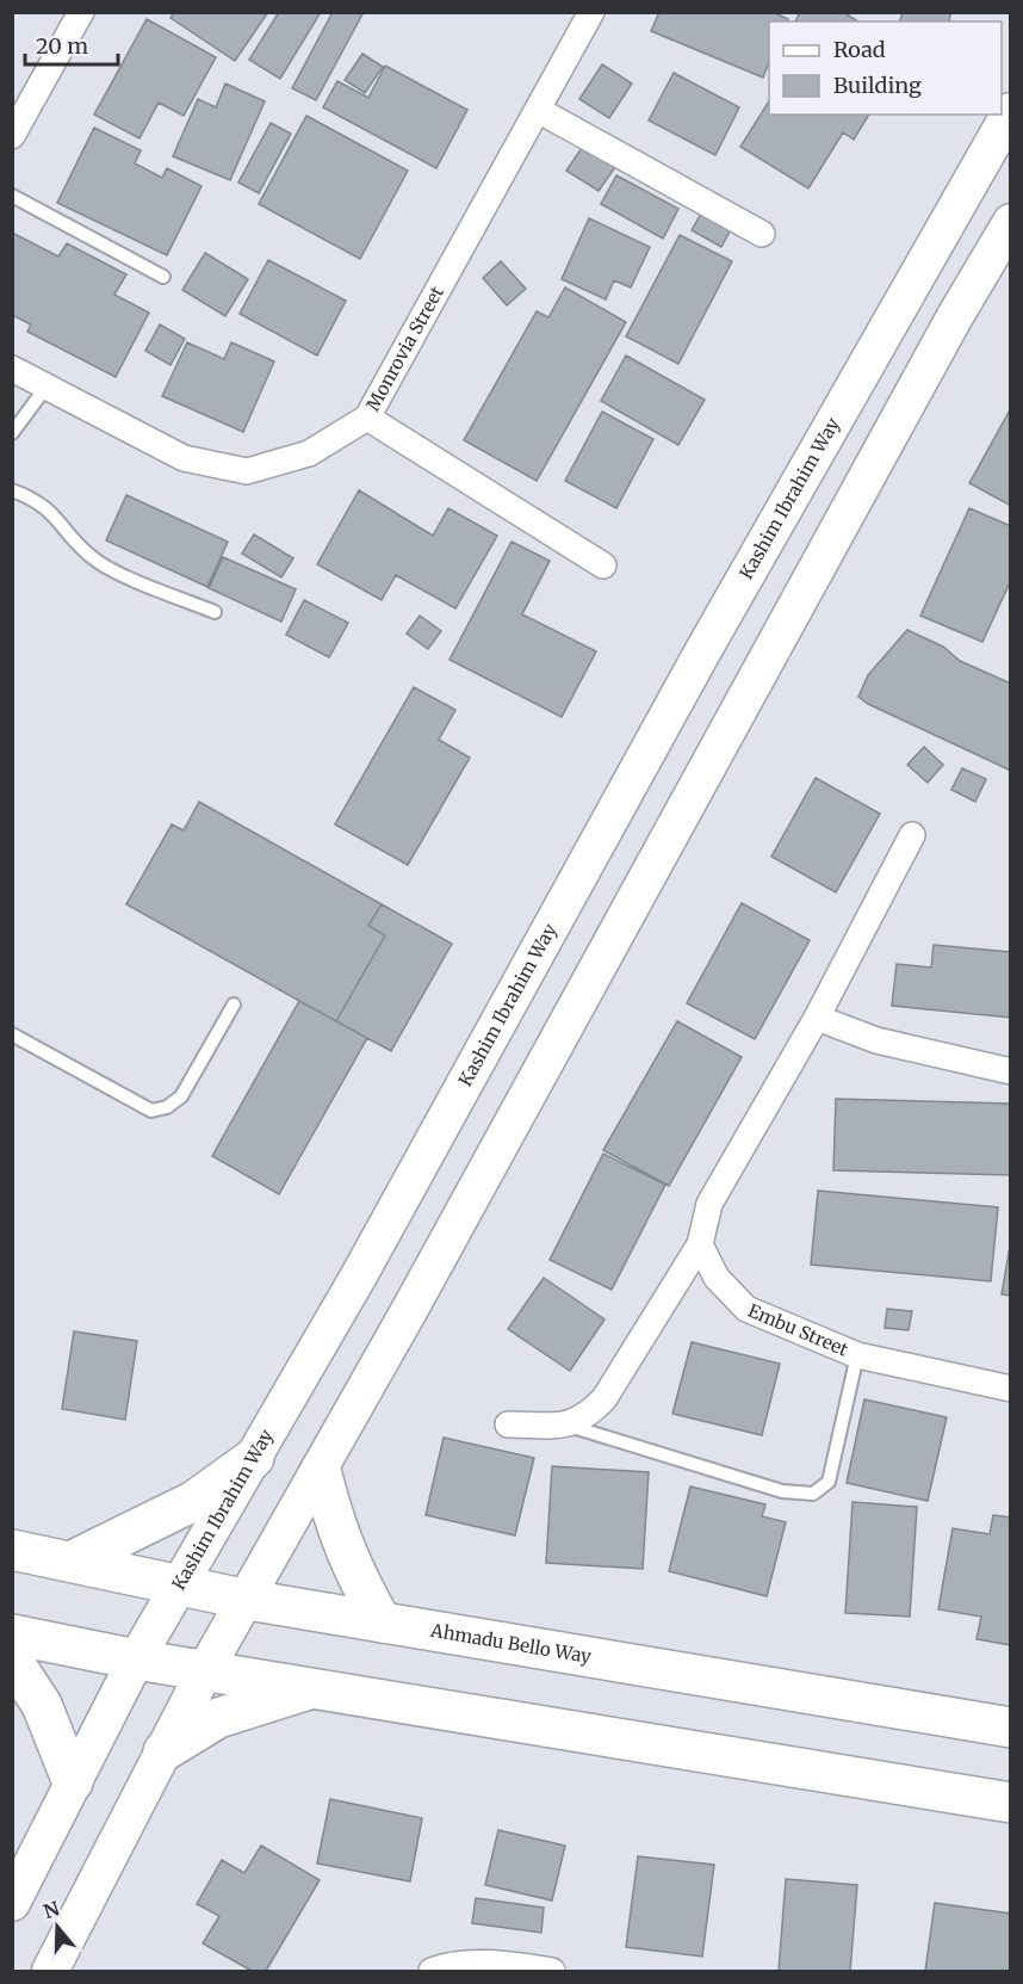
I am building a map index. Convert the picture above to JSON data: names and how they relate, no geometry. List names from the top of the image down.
{
  "streets": {
    "main road": ["Kashim Ibrahim Way", "Ahmadu Bello Way"],
    "street": ["Monrovia Street", "Embu Street"]
  },
  "crossings": [
    ["Kashim Ibrahim Way", "Ahmadu Bello Way"]
  ],
  "legend": ["Road", "Building"],
  "scale_bar": "20 m",
  "north": "top"
}
